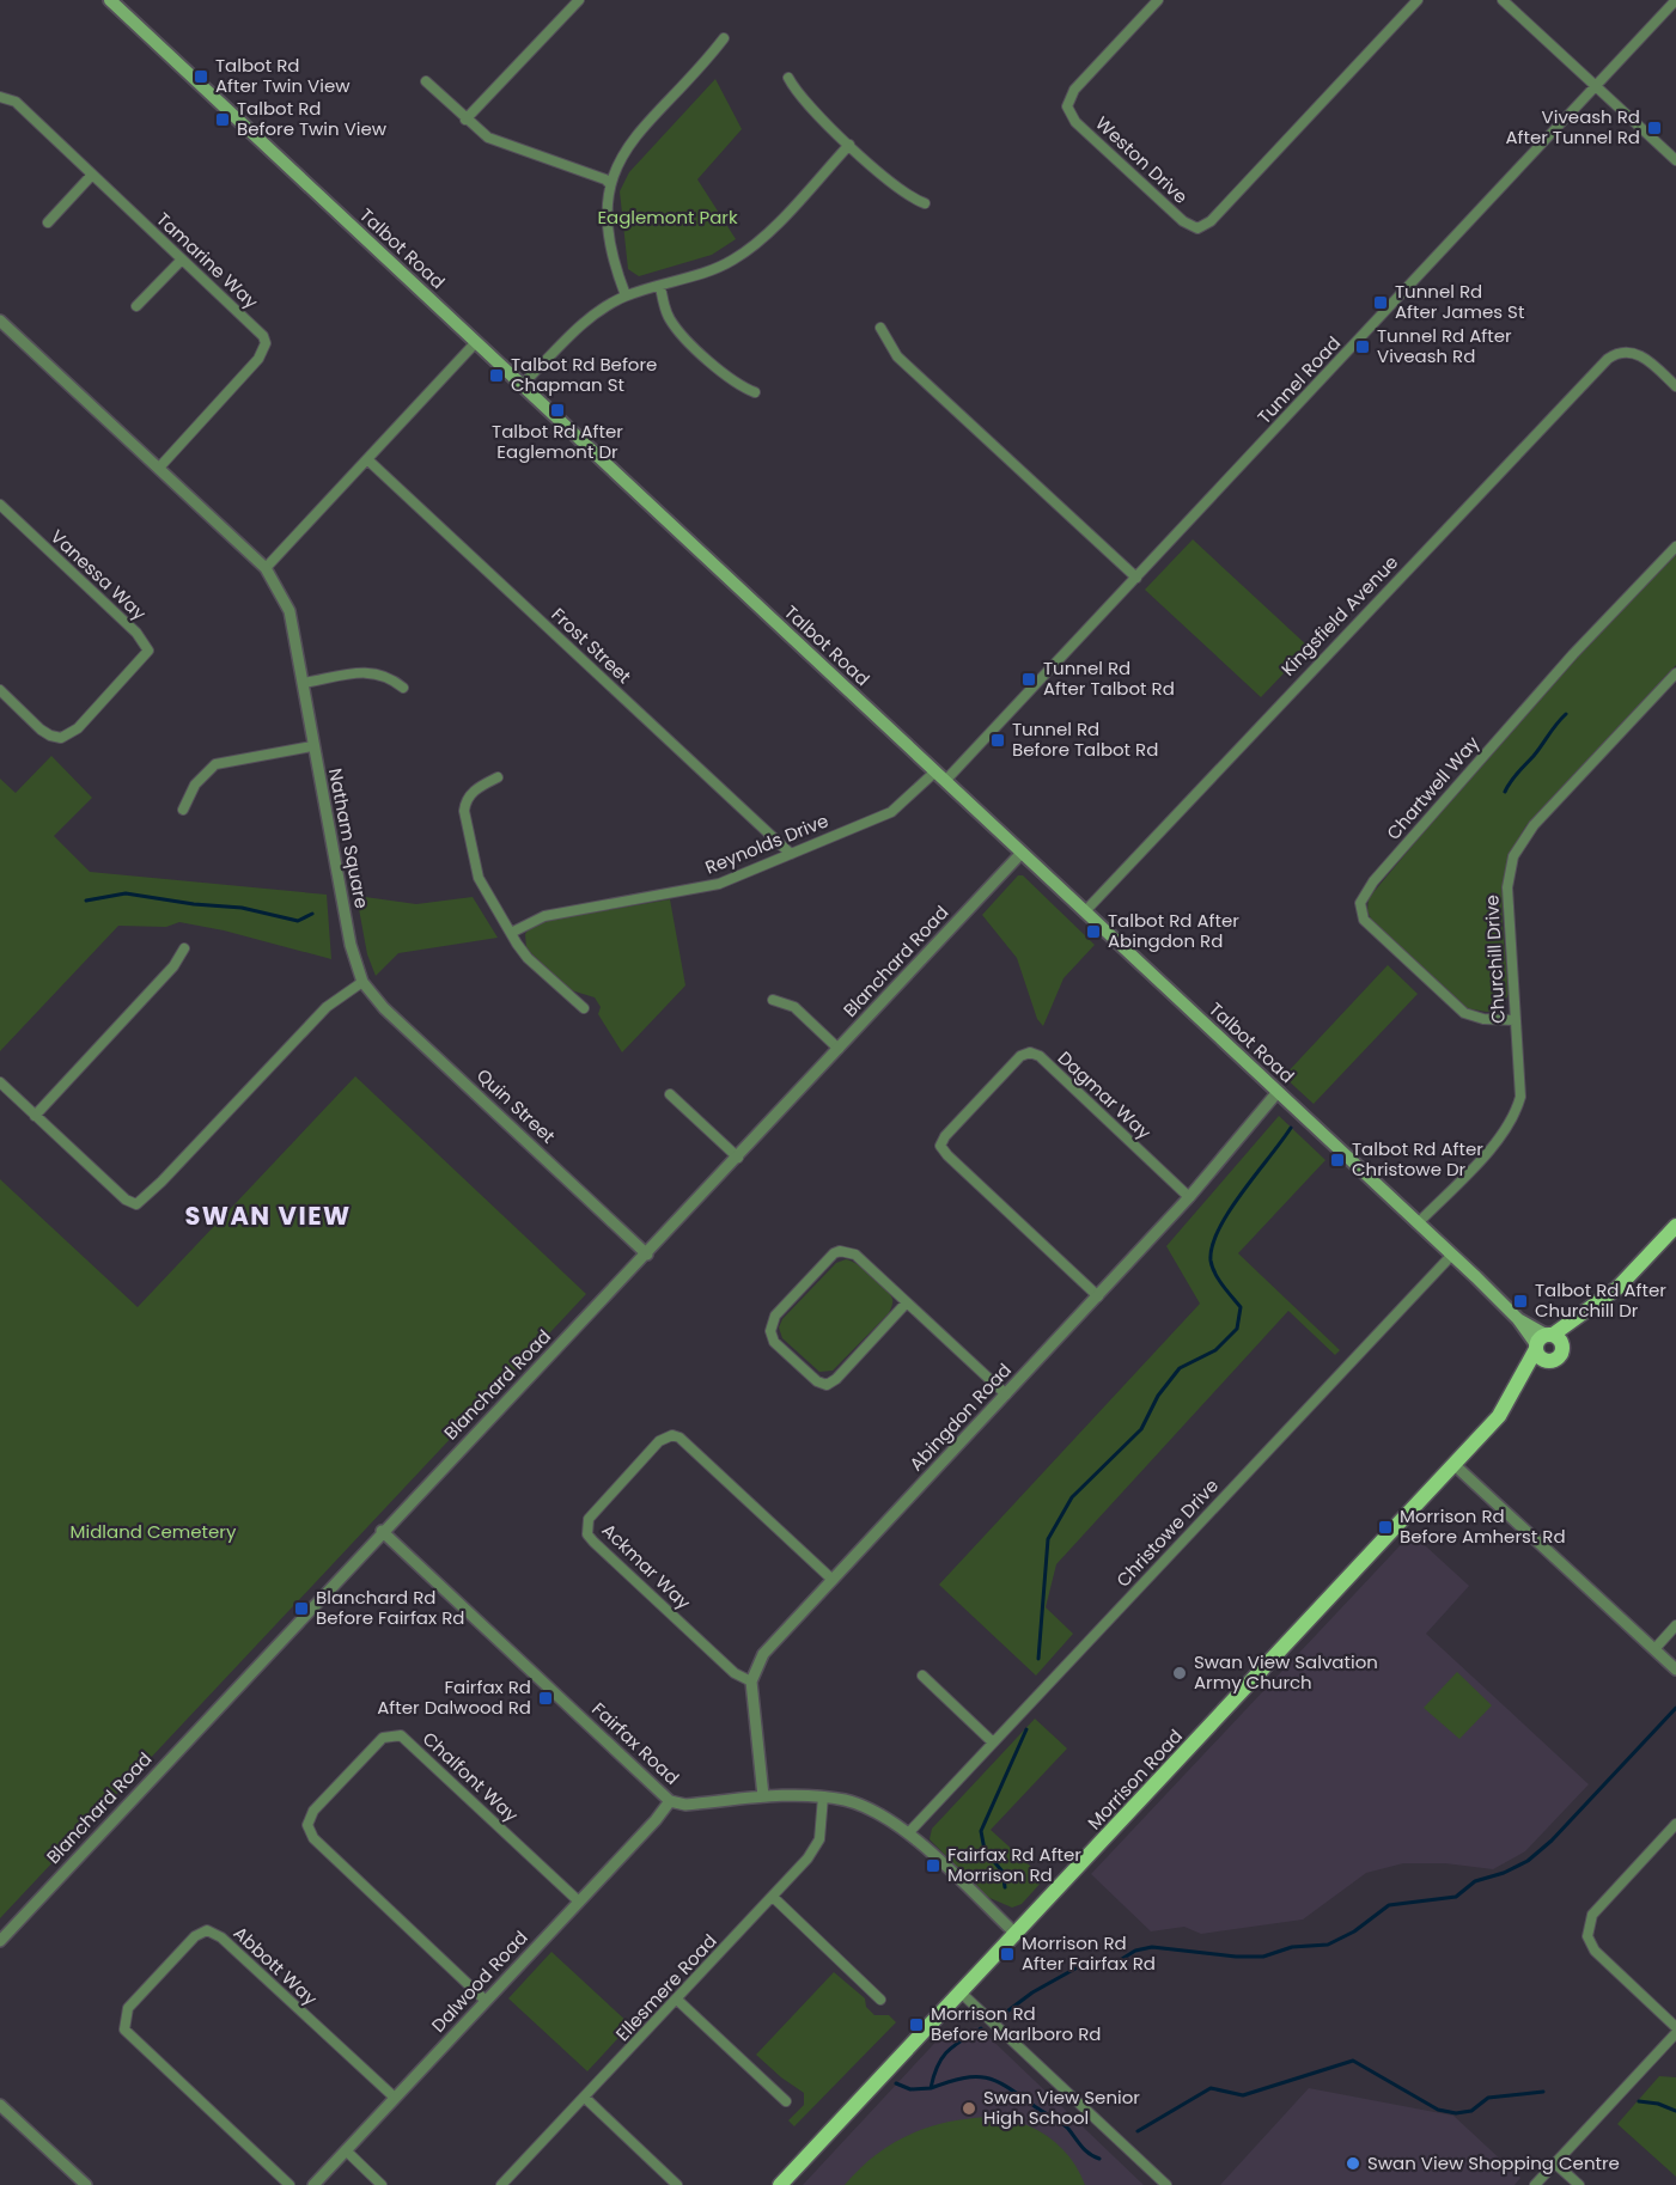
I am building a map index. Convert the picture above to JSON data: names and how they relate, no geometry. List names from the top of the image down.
{
  "streets": {
    "main road": ["Talbot Road", "Morrison Road"],
    "street": [
      "Weston Drive",
      "Tamarine Way",
      "Tunnel Road",
      "Vanessa Way",
      "Kingsfield Avenue",
      "Frost Street",
      "Chartwell Way",
      "Natham Square",
      "Reynolds Drive",
      "Churchill Drive",
      "Blanchard Road",
      "Dagmar Way",
      "Quin Street",
      "Abingdon Road",
      "Christowe Drive",
      "Ackmar Way",
      "Fairfax Road",
      "Chalfont Way",
      "Abbott Way",
      "Dalwood Road",
      "Ellesmere Road"
    ]
  },
  "crossings": [
    ["Talbot Road", "Tunnel Road"],
    ["Talbot Road", "Kingsfield Avenue"],
    ["Talbot Road", "Reynolds Drive"],
    ["Talbot Road", "Churchill Drive"],
    ["Talbot Road", "Blanchard Road"],
    ["Talbot Road", "Abingdon Road"],
    ["Talbot Road", "Christowe Drive"],
    ["Talbot Road", "Morrison Road"],
    ["Tamarine Way", "Natham Square"],
    ["Frost Street", "Reynolds Drive"],
    ["Chartwell Way", "Churchill Drive"],
    ["Natham Square", "Quin Street"],
    ["Blanchard Road", "Quin Street"],
    ["Blanchard Road", "Fairfax Road"],
    ["Dagmar Way", "Abingdon Road"],
    ["Abingdon Road", "Ackmar Way"],
    ["Christowe Drive", "Fairfax Road"],
    ["Fairfax Road", "Morrison Road"],
    ["Fairfax Road", "Dalwood Road"],
    ["Fairfax Road", "Ellesmere Road"],
    ["Chalfont Way", "Dalwood Road"],
    ["Abbott Way", "Dalwood Road"]
  ],
  "districts": ["SWAN VIEW"],
  "parks": ["Eaglemont Park", "Midland Cemetery"],
  "places": {
    "transit": [
      "Talbot Rd After Twin View",
      "Talbot Rd Before Twin View",
      "Viveash Rd After Tunnel Rd",
      "Tunnel Rd After James St",
      "Tunnel Rd After Viveash Rd",
      "Talbot Rd Before Chapman St",
      "Talbot Rd After Eaglemont Dr",
      "Tunnel Rd After Talbot Rd",
      "Tunnel Rd Before Talbot Rd",
      "Talbot Rd After Abingdon Rd",
      "Talbot Rd After Christowe Dr",
      "Talbot Rd After Churchill Dr",
      "Morrison Rd Before Amherst Rd",
      "Blanchard Rd Before Fairfax Rd",
      "Fairfax Rd After Dalwood Rd",
      "Fairfax Rd After Morrison Rd",
      "Morrison Rd After Fairfax Rd",
      "Morrison Rd Before Marlboro Rd"
    ],
    "other": ["Swan View Salvation Army Church", "Swan View Senior High School", "Swan View Shopping Centre"]
  }
}
